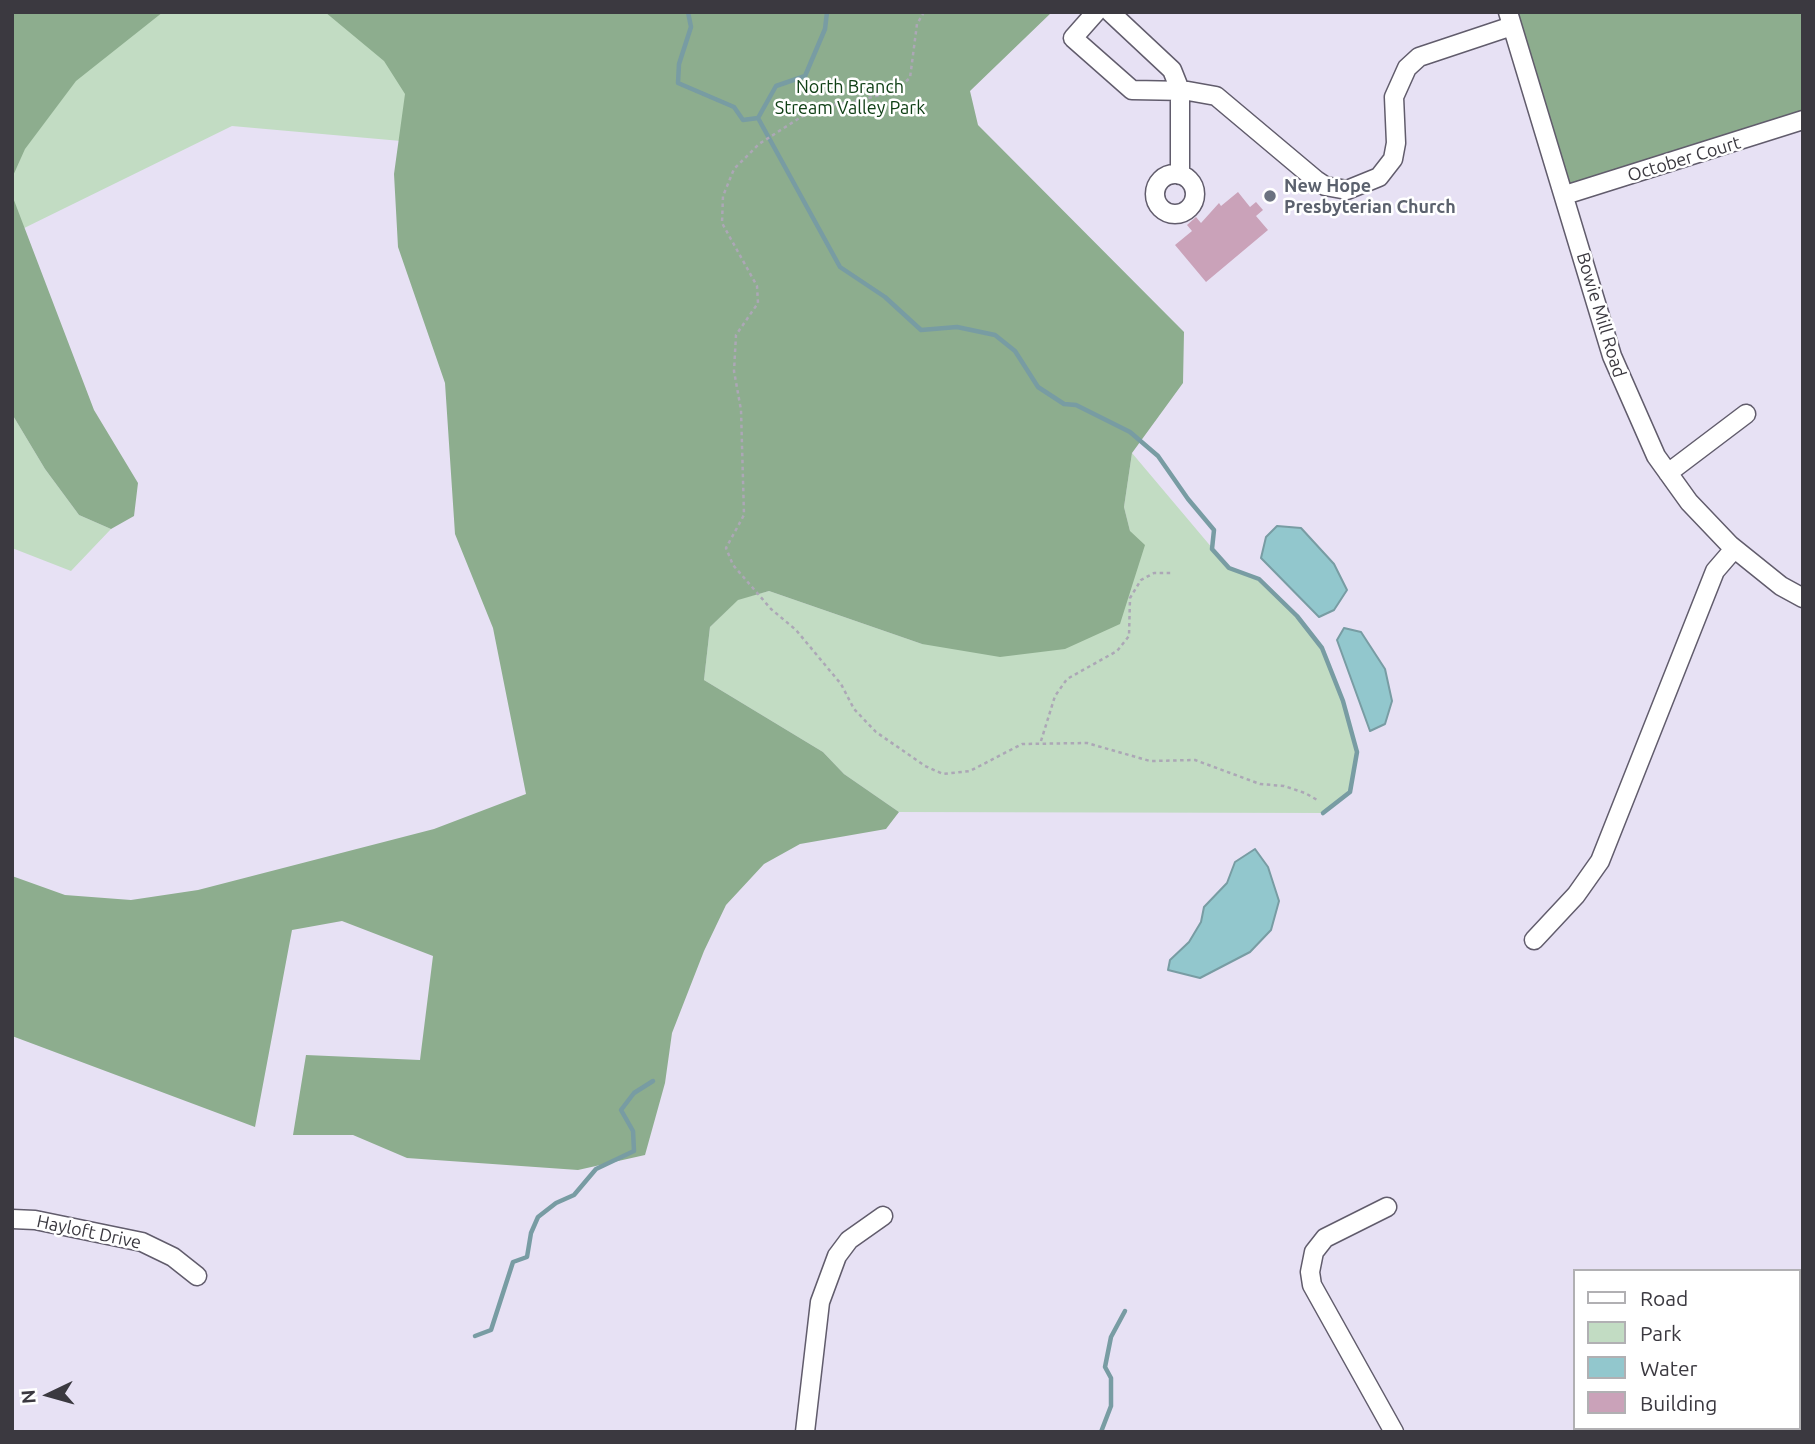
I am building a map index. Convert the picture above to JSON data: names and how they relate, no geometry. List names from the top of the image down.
{
  "streets": {
    "street": ["October Court", "Bowie Mill Road", "Hayloft Drive"]
  },
  "crossings": [
    ["October Court", "Bowie Mill Road"]
  ],
  "parks": ["North Branch Stream Valley Park"],
  "places": ["New Hope Presbyterian Church"],
  "legend": [
    "Road",
    "Park",
    "Water",
    "Building"
  ],
  "north": "left"
}
